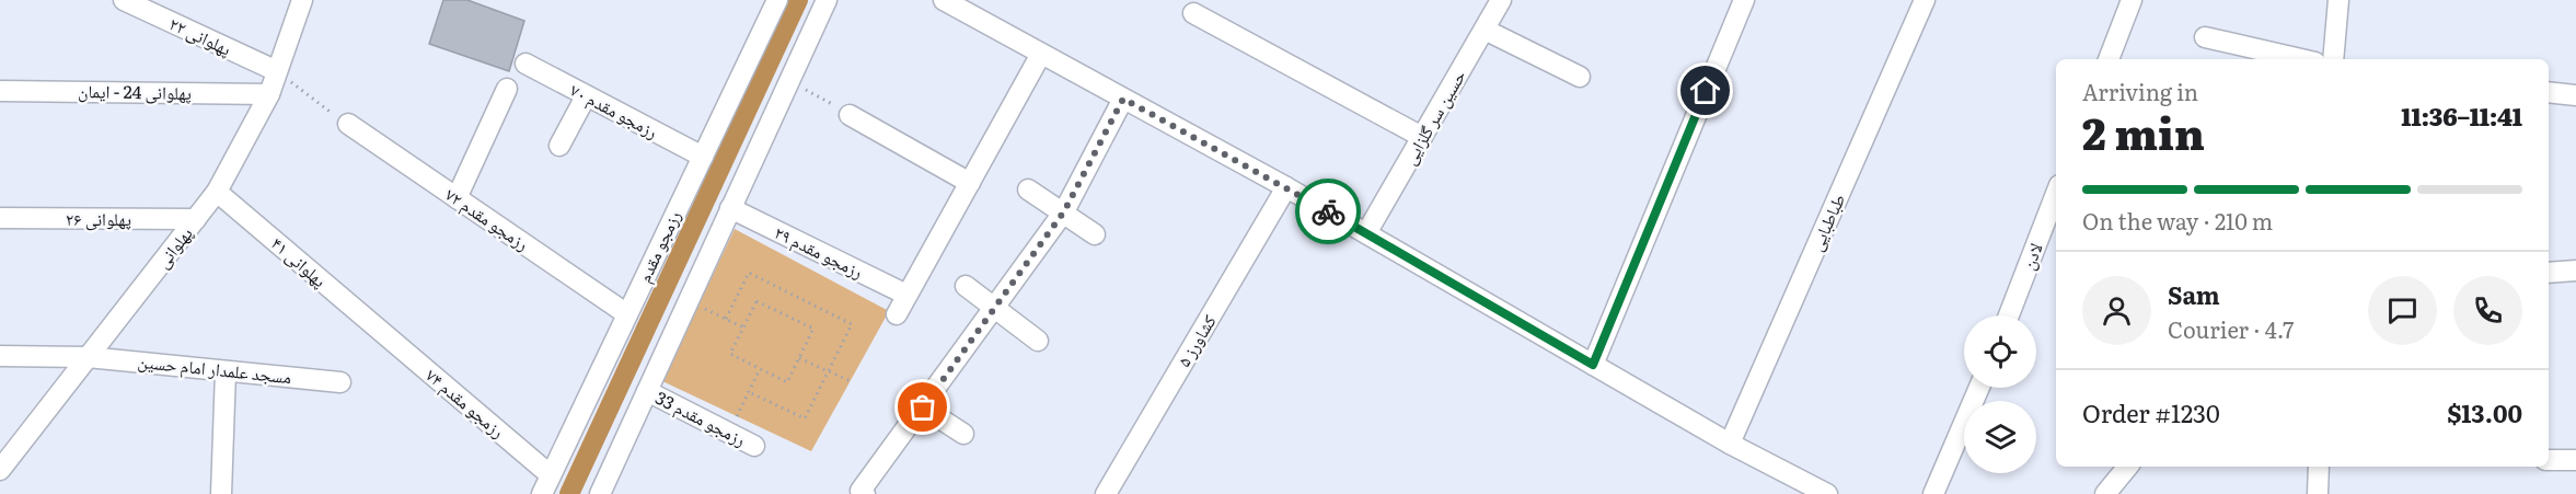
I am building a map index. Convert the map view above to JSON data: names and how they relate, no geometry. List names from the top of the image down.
{
  "streets": {
    "street": [
      "پهلوانی ۲۲",
      "پهلوانی 24 - ایمان",
      "رزمجو مقدم ۷۰",
      "حسین سر گلزایی",
      "پهلوانی ۲۶",
      "رزمجو مقدم ۷۲",
      "طباطبایی",
      "رزمجو مقدم",
      "پهلوانی",
      "رزمجو مقدم ۲۹",
      "لادن",
      "پهلوانی ۴۱",
      "کشاورز ۵",
      "مسجد علمدار امام حسین",
      "رزمجو مقدم ۷۴",
      "رزمجو مقدم 33"
    ]
  },
  "crossings": [
    ["پهلوانی ۲۲", "پهلوانی"],
    ["پهلوانی 24 - ایمان", "پهلوانی"],
    ["رزمجو مقدم ۷۰", "رزمجو مقدم"],
    ["پهلوانی ۲۶", "پهلوانی"],
    ["رزمجو مقدم ۷۲", "رزمجو مقدم"],
    ["رزمجو مقدم", "رزمجو مقدم ۷۴"],
    ["پهلوانی", "پهلوانی ۴۱"],
    ["پهلوانی", "مسجد علمدار امام حسین"],
    ["پهلوانی ۴۱", "رزمجو مقدم ۷۴"]
  ],
  "page": {
    "heading": ["2 min", "Arriving in", "11:36–11:41"],
    "panel": [
      "Sam",
      "Courier · 4.7",
      "Order #1230",
      "$13.00"
    ],
    "bar": "On the way · 210 m"
  }
}
